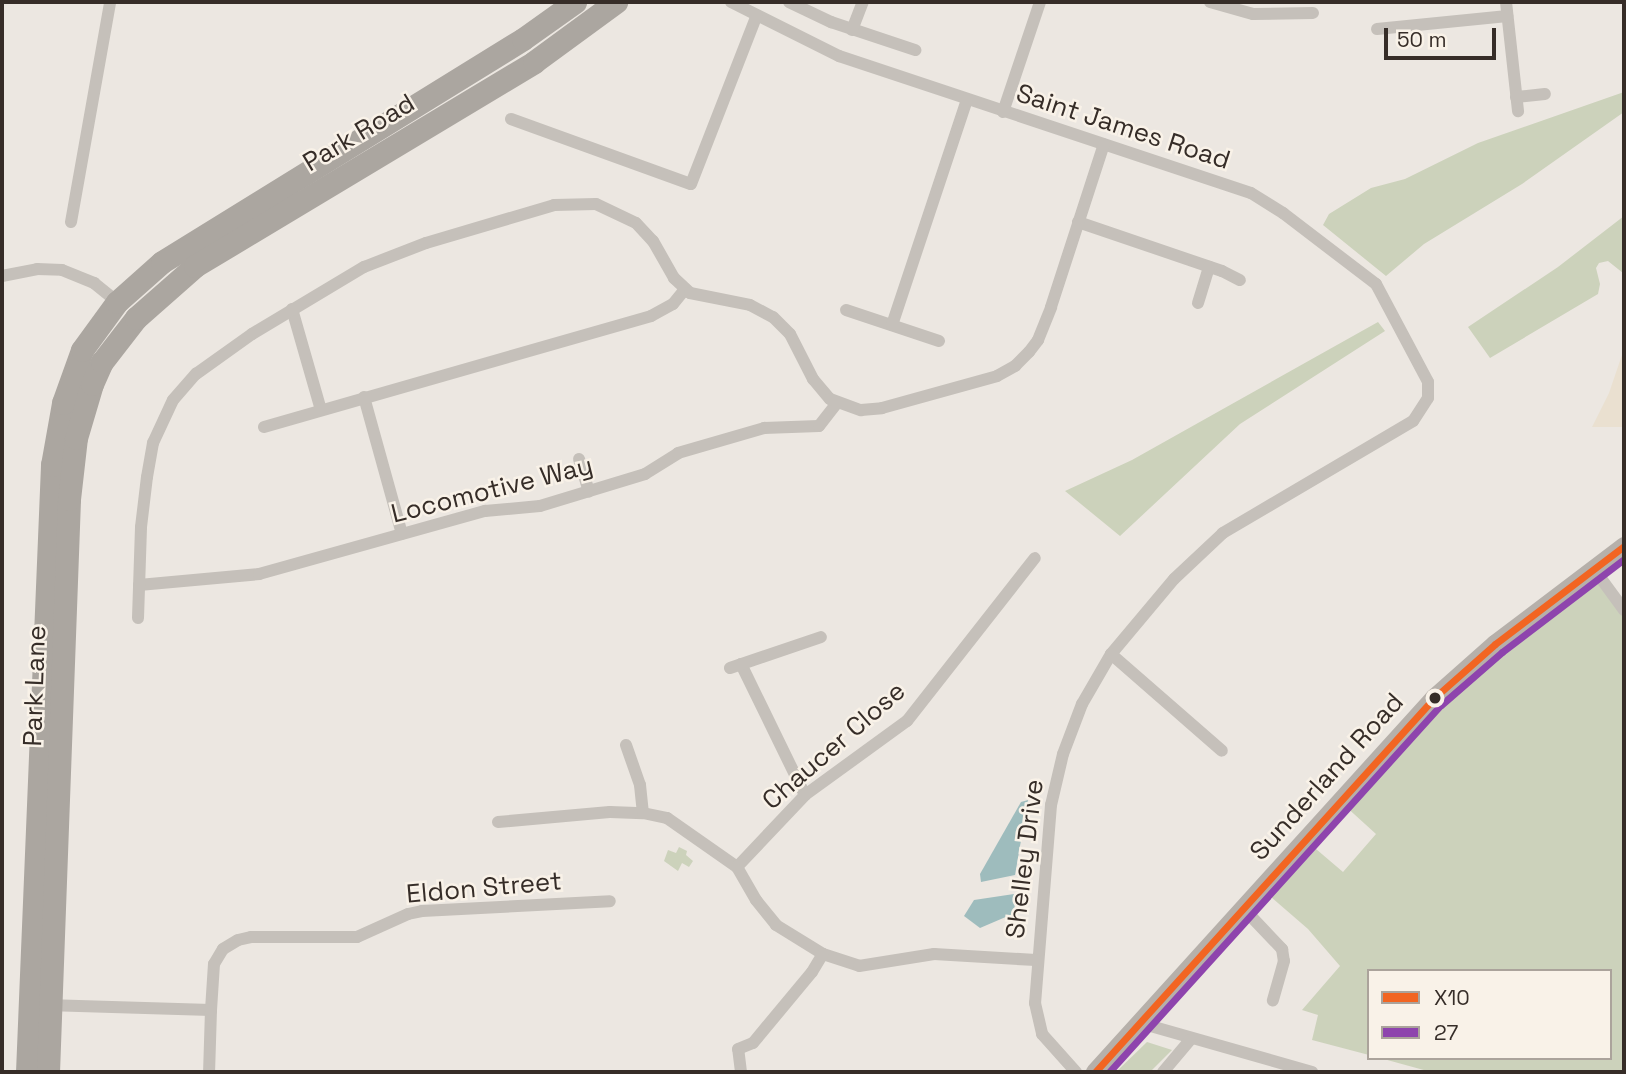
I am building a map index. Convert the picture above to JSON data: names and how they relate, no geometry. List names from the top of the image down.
{
  "streets": {
    "highway": ["Park Road", "Park Lane"],
    "main road": ["Sunderland Road"],
    "street": [
      "Saint James Road",
      "Locomotive Way",
      "Chaucer Close",
      "Shelley Drive",
      "Eldon Street"
    ]
  },
  "crossings": [
    ["Saint James Road", "Shelley Drive"],
    ["Park Road", "Park Lane"]
  ],
  "lines": ["transit line X10", "transit line 27"],
  "legend": ["X10", "27"],
  "scale_bar": "50 m"
}
